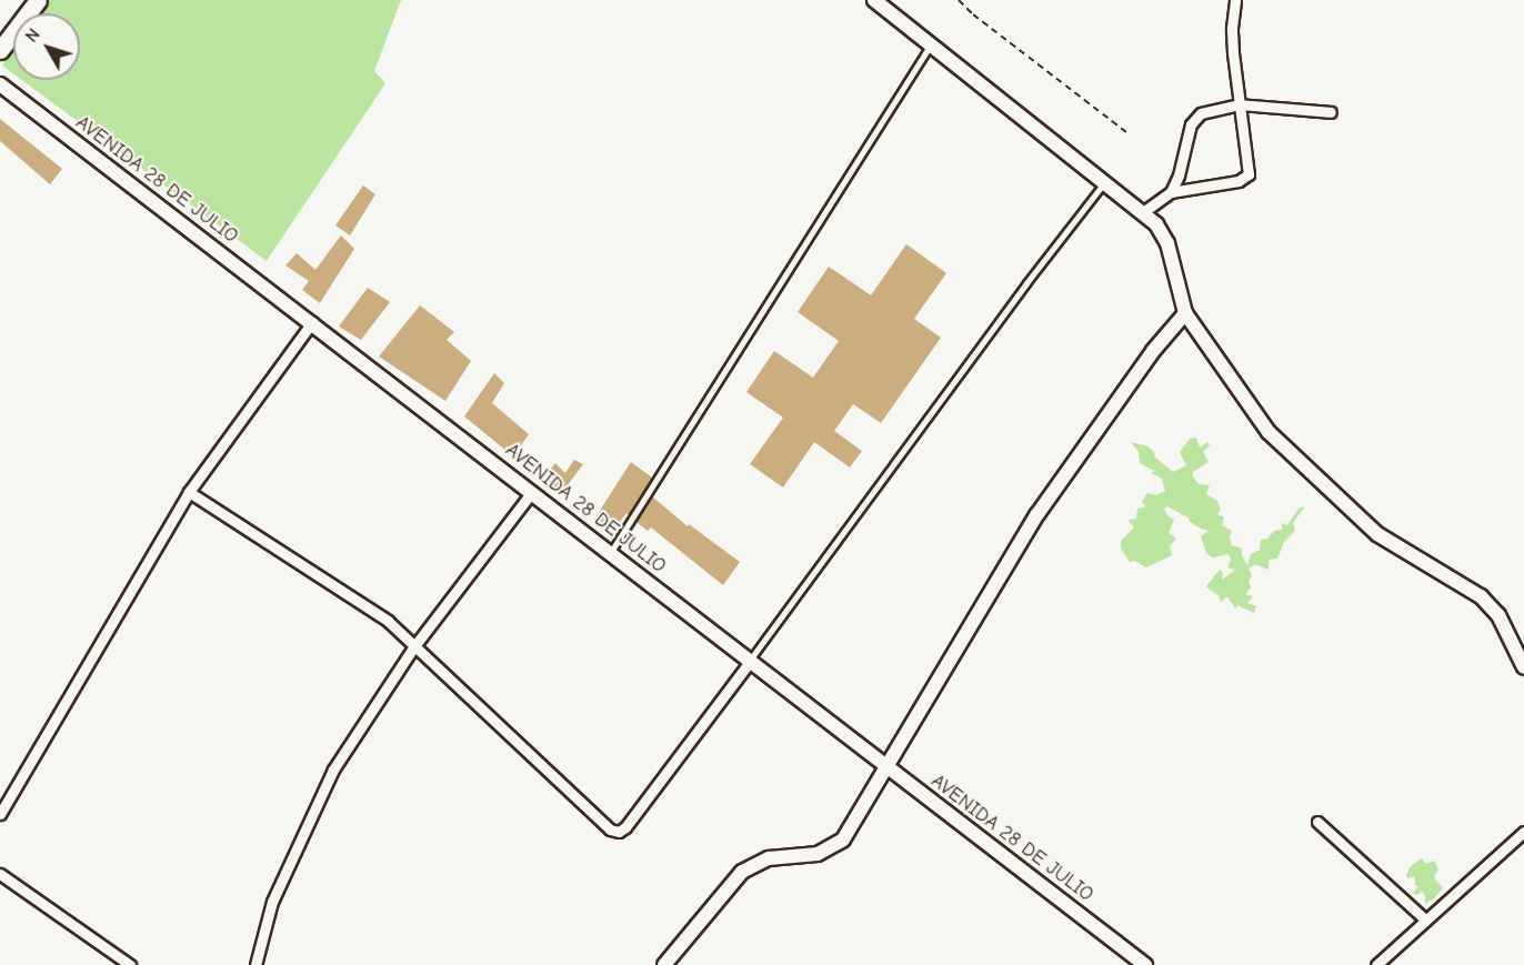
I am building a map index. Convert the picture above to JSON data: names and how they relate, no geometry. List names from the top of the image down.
{
  "streets": {
    "street": ["AVENIDA 28 DE JULIO"]
  },
  "north": "top left"
}
